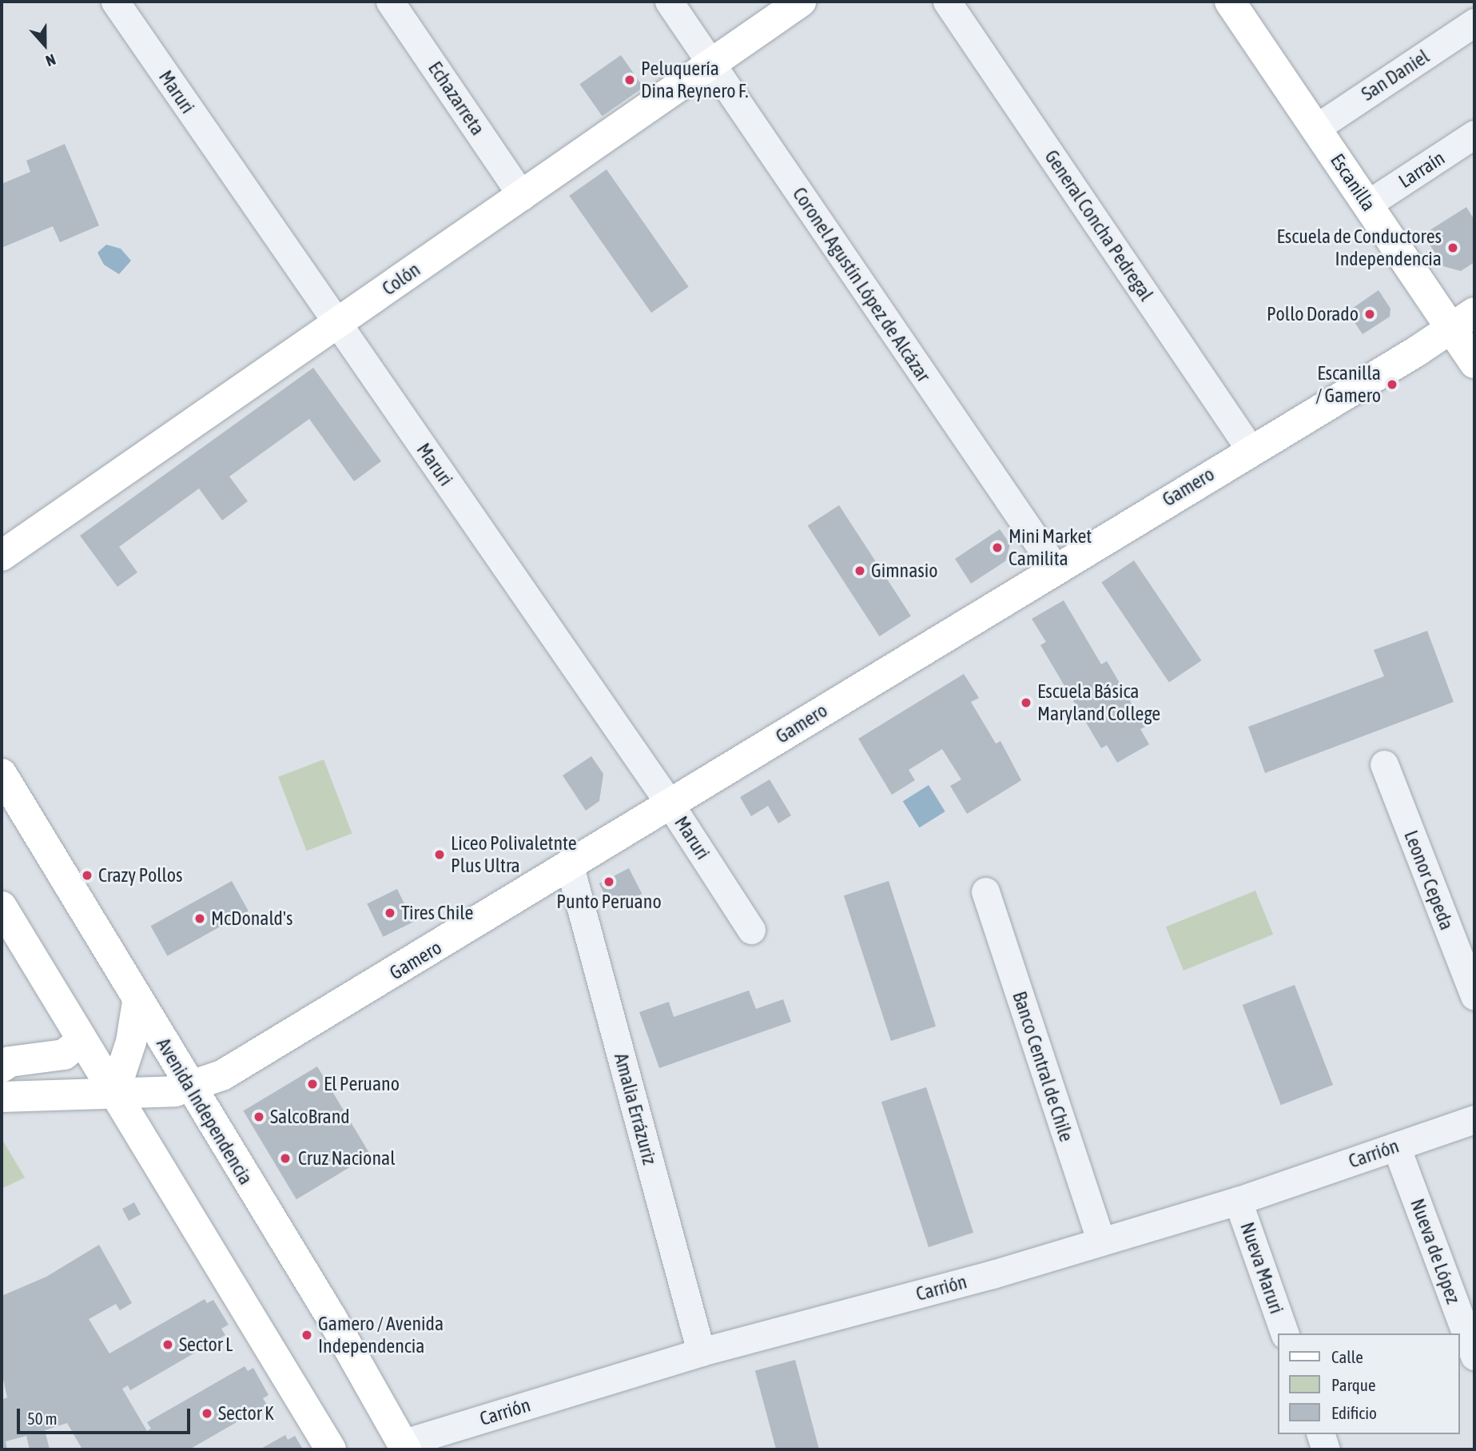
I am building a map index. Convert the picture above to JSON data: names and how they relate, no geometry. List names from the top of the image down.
{
  "streets": {
    "main road": [
      "Escanilla",
      "Colón",
      "Gamero",
      "Avenida Independencia"
    ],
    "street": [
      "San Daniel",
      "Maruri",
      "Echazarreta",
      "Larraín",
      "General Concha Pedregal",
      "Coronel Agustín López de Alcázar",
      "Leonor Cepeda",
      "Banco Central de Chile",
      "Amalia Errázuriz",
      "Carrión",
      "Nueva de López",
      "Nueva Maruri"
    ]
  },
  "crossings": [
    ["San Daniel", "Escanilla"],
    ["Maruri", "Colón"],
    ["Maruri", "Gamero"],
    ["Echazarreta", "Colón"],
    ["Larraín", "Escanilla"],
    ["Escanilla", "Gamero"],
    ["General Concha Pedregal", "Gamero"],
    ["Colón", "Coronel Agustín López de Alcázar"],
    ["Coronel Agustín López de Alcázar", "Gamero"],
    ["Gamero", "Amalia Errázuriz"],
    ["Gamero", "Avenida Independencia"],
    ["Banco Central de Chile", "Carrión"],
    ["Amalia Errázuriz", "Carrión"],
    ["Avenida Independencia", "Carrión"],
    ["Carrión", "Nueva de López"],
    ["Carrión", "Nueva Maruri"]
  ],
  "places": [
    "Peluquería Dina Reynero F.",
    "Escuela de Conductores Independencia",
    "Pollo Dorado",
    "Escanilla / Gamero",
    "Mini Market Camilita",
    "Gimnasio",
    "Escuela Básica Maryland College",
    "Liceo Polivaletnte Plus Ultra",
    "Crazy Pollos",
    "Punto Peruano",
    "Tires Chile",
    "McDonald's",
    "El Peruano",
    "SalcoBrand",
    "Cruz Nacional",
    "Gamero / Avenida Independencia",
    "Sector L",
    "Sector K"
  ],
  "legend": ["Calle", "Parque", "Edificio"],
  "scale_bar": "50 m",
  "north": "bottom"
}
